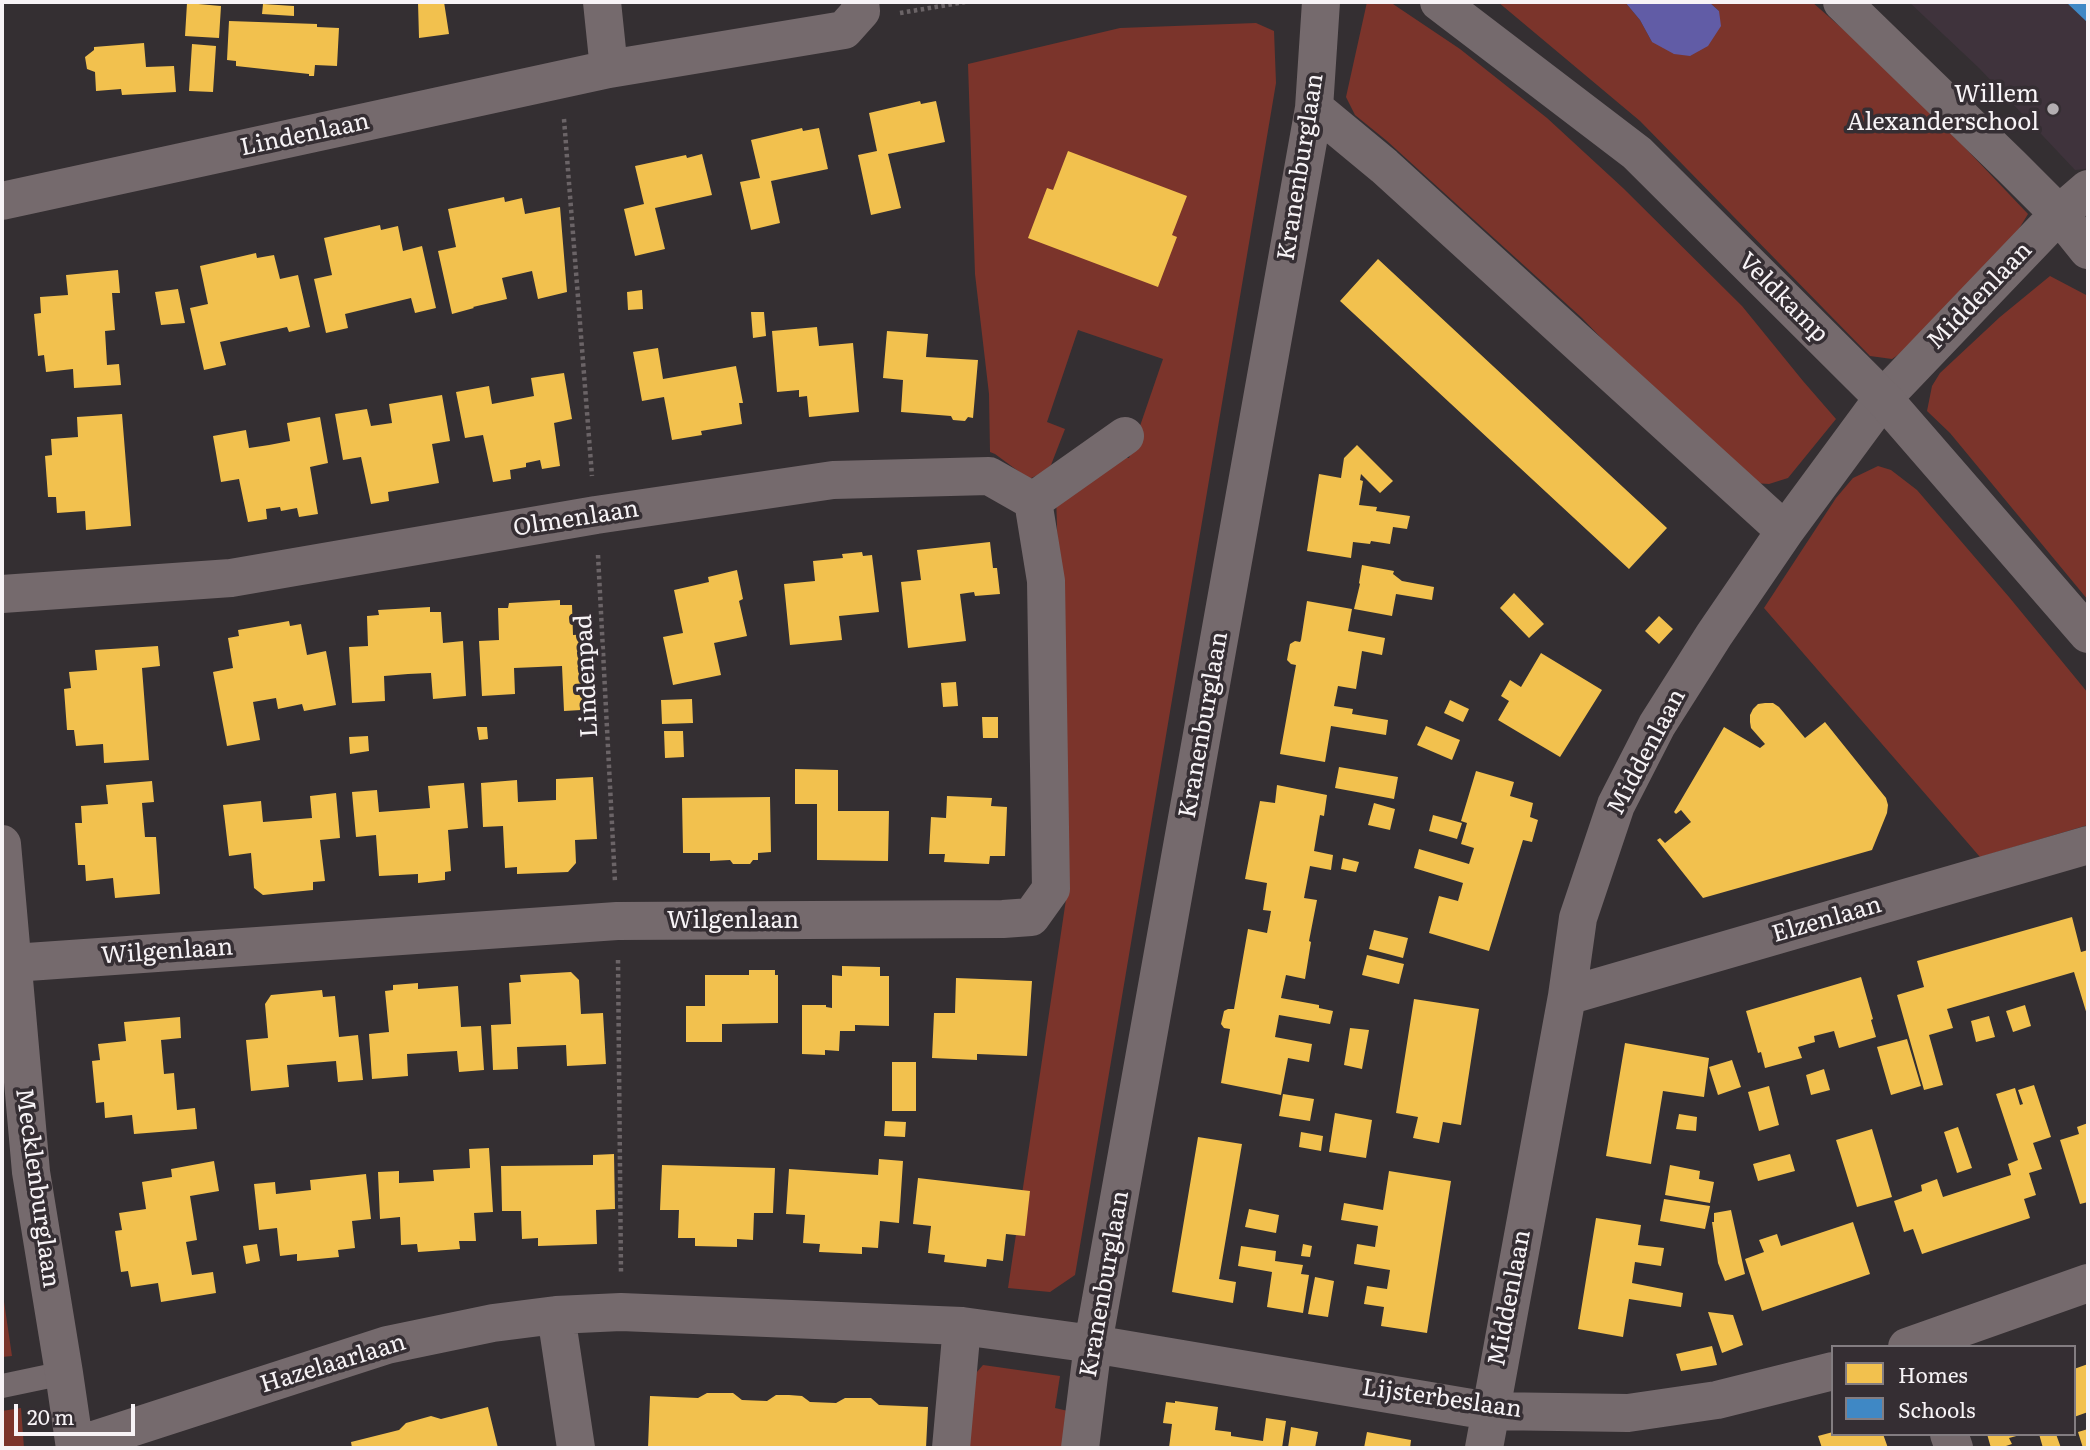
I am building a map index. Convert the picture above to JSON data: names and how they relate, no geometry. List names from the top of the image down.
{
  "streets": {
    "street": [
      "Lindenlaan",
      "Kranenburglaan",
      "Middenlaan",
      "Veldkamp",
      "Olmenlaan",
      "Elzenlaan",
      "Wilgenlaan",
      "Mecklenburglaan",
      "Hazelaarlaan",
      "Lijsterbeslaan"
    ],
    "path": ["Lindenpad"]
  },
  "crossings": [
    ["Lindenlaan", "Lindenpad"],
    ["Kranenburglaan", "Hazelaarlaan"],
    ["Kranenburglaan", "Lijsterbeslaan"],
    ["Middenlaan", "Veldkamp"],
    ["Middenlaan", "Elzenlaan"],
    ["Middenlaan", "Lijsterbeslaan"],
    ["Olmenlaan", "Lindenpad"],
    ["Olmenlaan", "Wilgenlaan"],
    ["Lindenpad", "Wilgenlaan"],
    ["Wilgenlaan", "Mecklenburglaan"],
    ["Mecklenburglaan", "Hazelaarlaan"],
    ["Hazelaarlaan", "Lijsterbeslaan"]
  ],
  "places": ["Willem Alexanderschool"],
  "legend": ["Homes", "Schools"],
  "scale_bar": "20 m"
}
